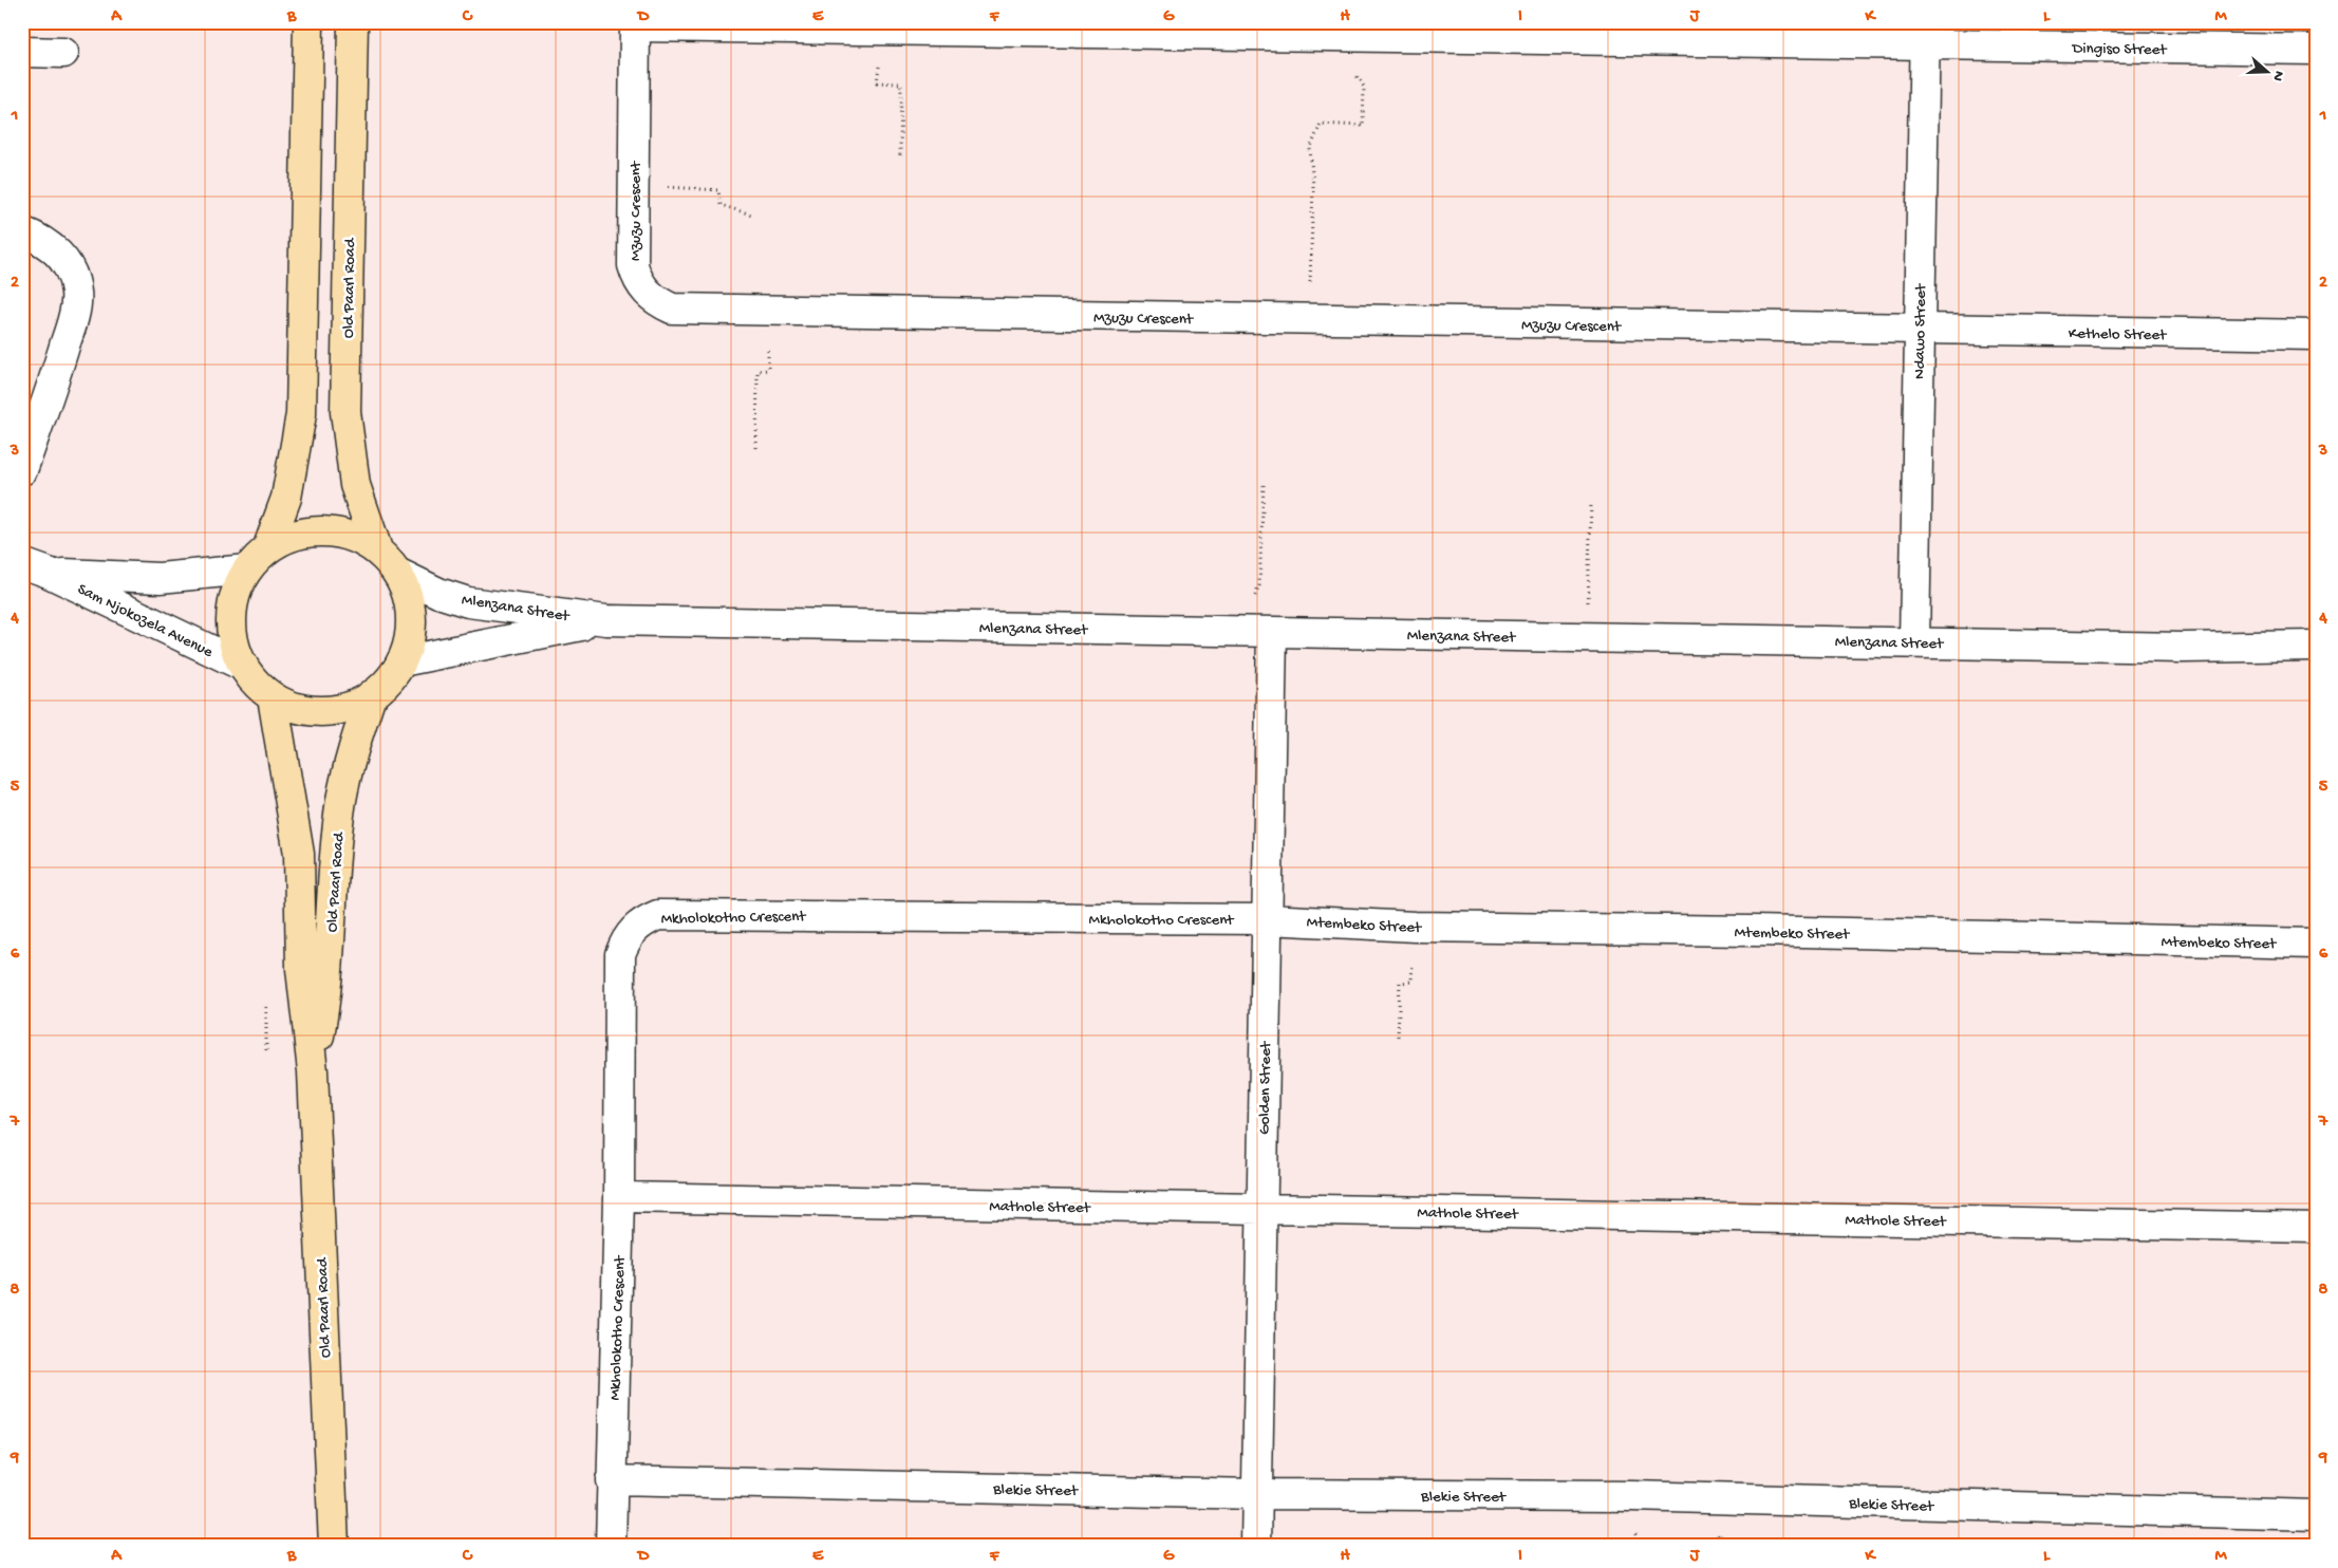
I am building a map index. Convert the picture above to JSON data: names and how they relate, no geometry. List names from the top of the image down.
{
  "streets": {
    "main road": ["Old Paarl Road"],
    "street": [
      "Dingiso Street",
      "Mzuzu Crescent",
      "Ndawo Street",
      "Kethelo Street",
      "Mlenzana Street",
      "Sam Njokozela Avenue",
      "Mkholokotho Crescent",
      "Mtembeko Street",
      "Golden Street",
      "Mathole Street",
      "Blekie Street"
    ]
  },
  "crossings": [
    ["Dingiso Street", "Mzuzu Crescent"],
    ["Dingiso Street", "Ndawo Street"],
    ["Mzuzu Crescent", "Ndawo Street"],
    ["Mzuzu Crescent", "Kethelo Street"],
    ["Old Paarl Road", "Mlenzana Street"],
    ["Old Paarl Road", "Sam Njokozela Avenue"],
    ["Ndawo Street", "Kethelo Street"],
    ["Ndawo Street", "Mlenzana Street"],
    ["Mlenzana Street", "Sam Njokozela Avenue"],
    ["Mlenzana Street", "Golden Street"],
    ["Mkholokotho Crescent", "Mtembeko Street"],
    ["Mkholokotho Crescent", "Golden Street"],
    ["Mkholokotho Crescent", "Mathole Street"],
    ["Mkholokotho Crescent", "Blekie Street"],
    ["Mtembeko Street", "Golden Street"],
    ["Golden Street", "Mathole Street"],
    ["Golden Street", "Blekie Street"]
  ],
  "north": "right",
  "grid": {
    "columns": [
      "A",
      "B",
      "C",
      "D",
      "E",
      "F",
      "G",
      "H",
      "I",
      "J",
      "K",
      "L",
      "M"
    ],
    "rows": [
      "1",
      "2",
      "3",
      "4",
      "5",
      "6",
      "7",
      "8",
      "9"
    ]
  }
}
